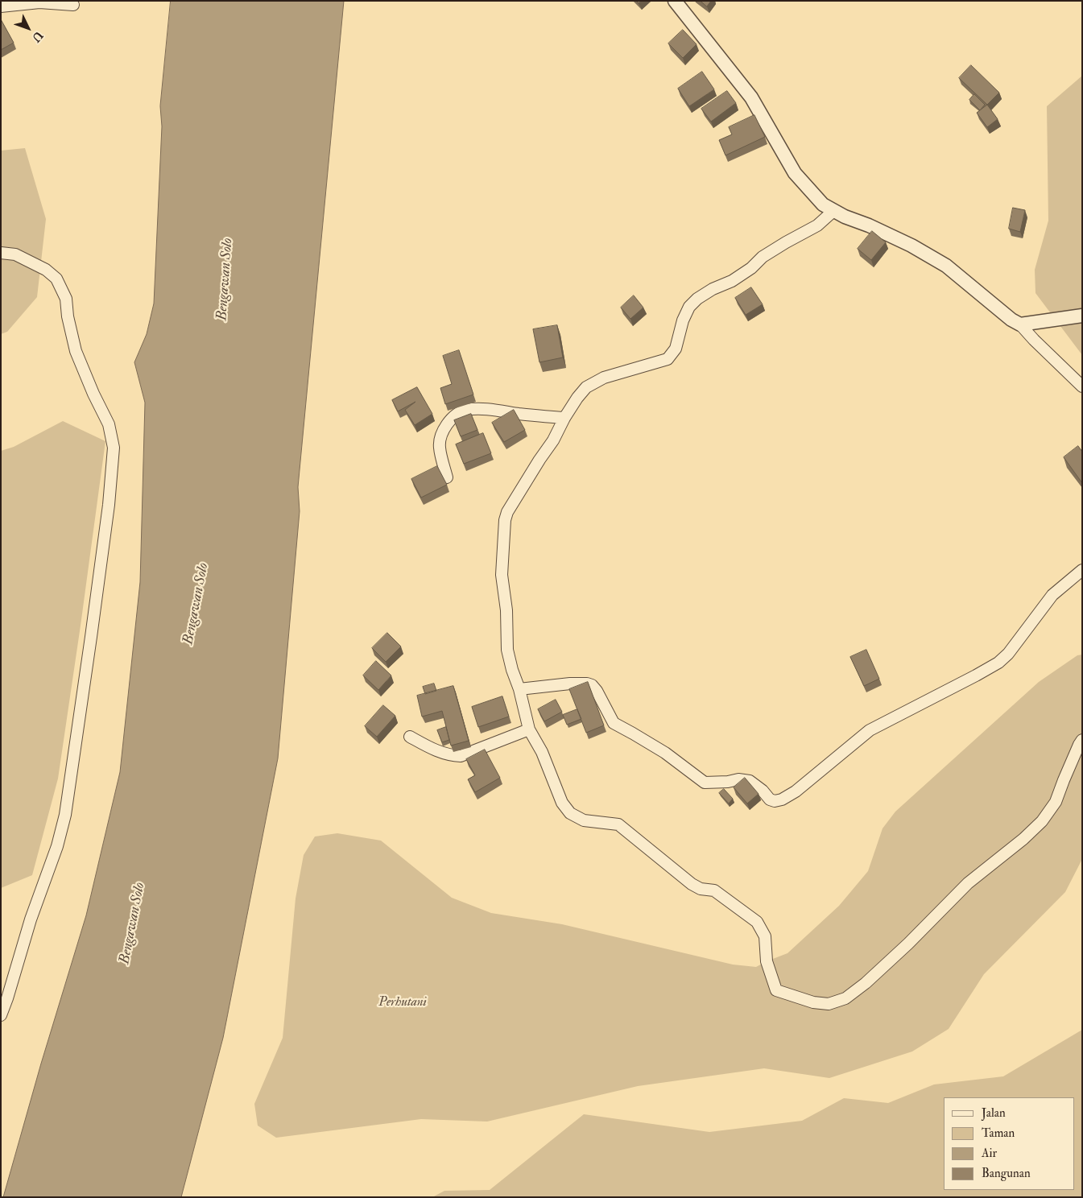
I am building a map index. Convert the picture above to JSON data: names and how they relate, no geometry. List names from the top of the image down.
{
  "water": ["Bengawan Solo"],
  "parks": ["Perhutani"],
  "legend": [
    "Jalan",
    "Taman",
    "Air",
    "Bangunan"
  ],
  "north": "bottom right"
}
